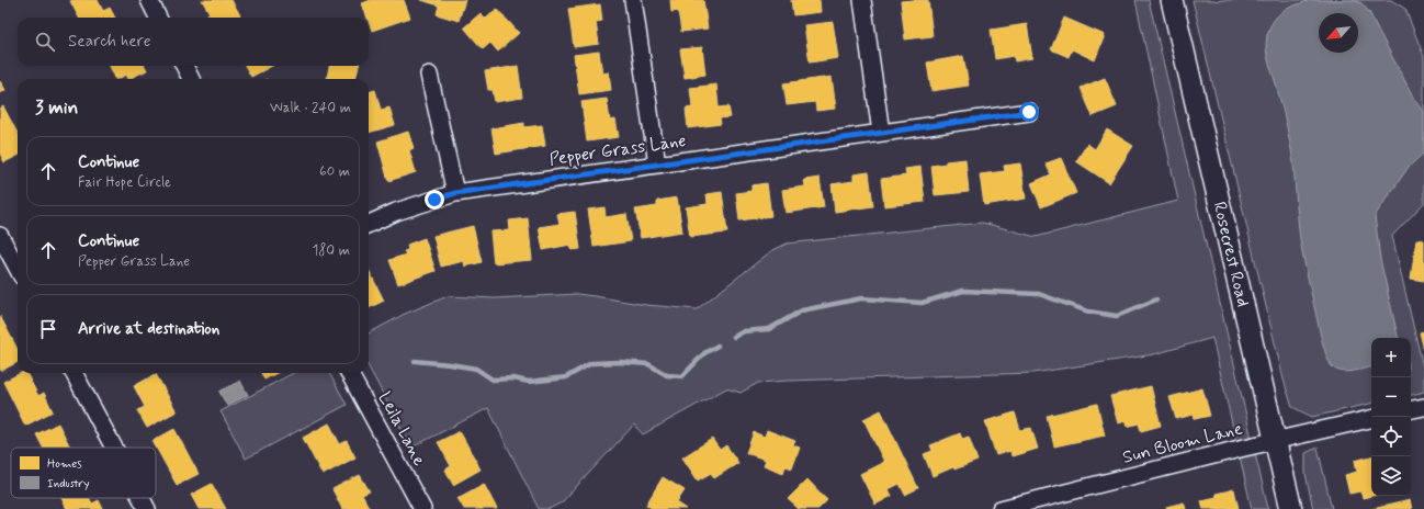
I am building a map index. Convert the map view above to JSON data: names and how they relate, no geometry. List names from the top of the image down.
{
  "streets": {
    "main road": ["Rosecrest Road"],
    "street": ["Pepper Grass Lane", "Leila Lane", "Sun Bloom Lane"]
  },
  "crossings": [
    ["Rosecrest Road", "Sun Bloom Lane"]
  ],
  "legend": ["Homes", "Industry"],
  "north": "bottom left",
  "page": {
    "search": "Search here",
    "heading": ["3 min", "Walk · 240 m"],
    "list": [
      ["Continue", "Fair Hope Circle", "60 m"],
      ["Continue", "Pepper Grass Lane", "180 m"],
      "Arrive at destination"
    ],
    "map_buttons": ["+", "−"]
  }
}
